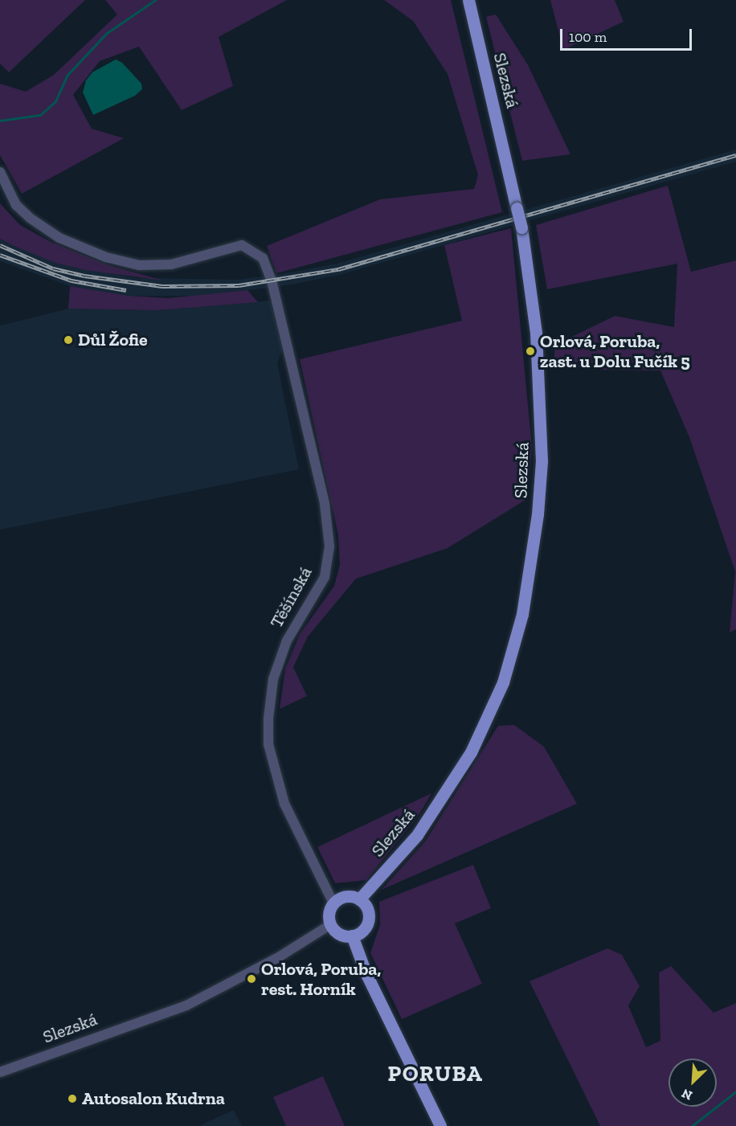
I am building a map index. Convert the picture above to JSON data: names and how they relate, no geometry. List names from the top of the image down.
{
  "streets": {
    "main road": ["Slezská"],
    "street": ["Těšínská"]
  },
  "crossings": [
    ["Slezská", "Těšínská"]
  ],
  "districts": ["PORUBA"],
  "places": [
    "Důl Žofie",
    "Orlová, Poruba, zast. u Dolu Fučík 5",
    "Orlová, Poruba, rest. Horník",
    "Autosalon Kudrna"
  ],
  "scale_bar": "100 m",
  "north": "bottom left"
}
